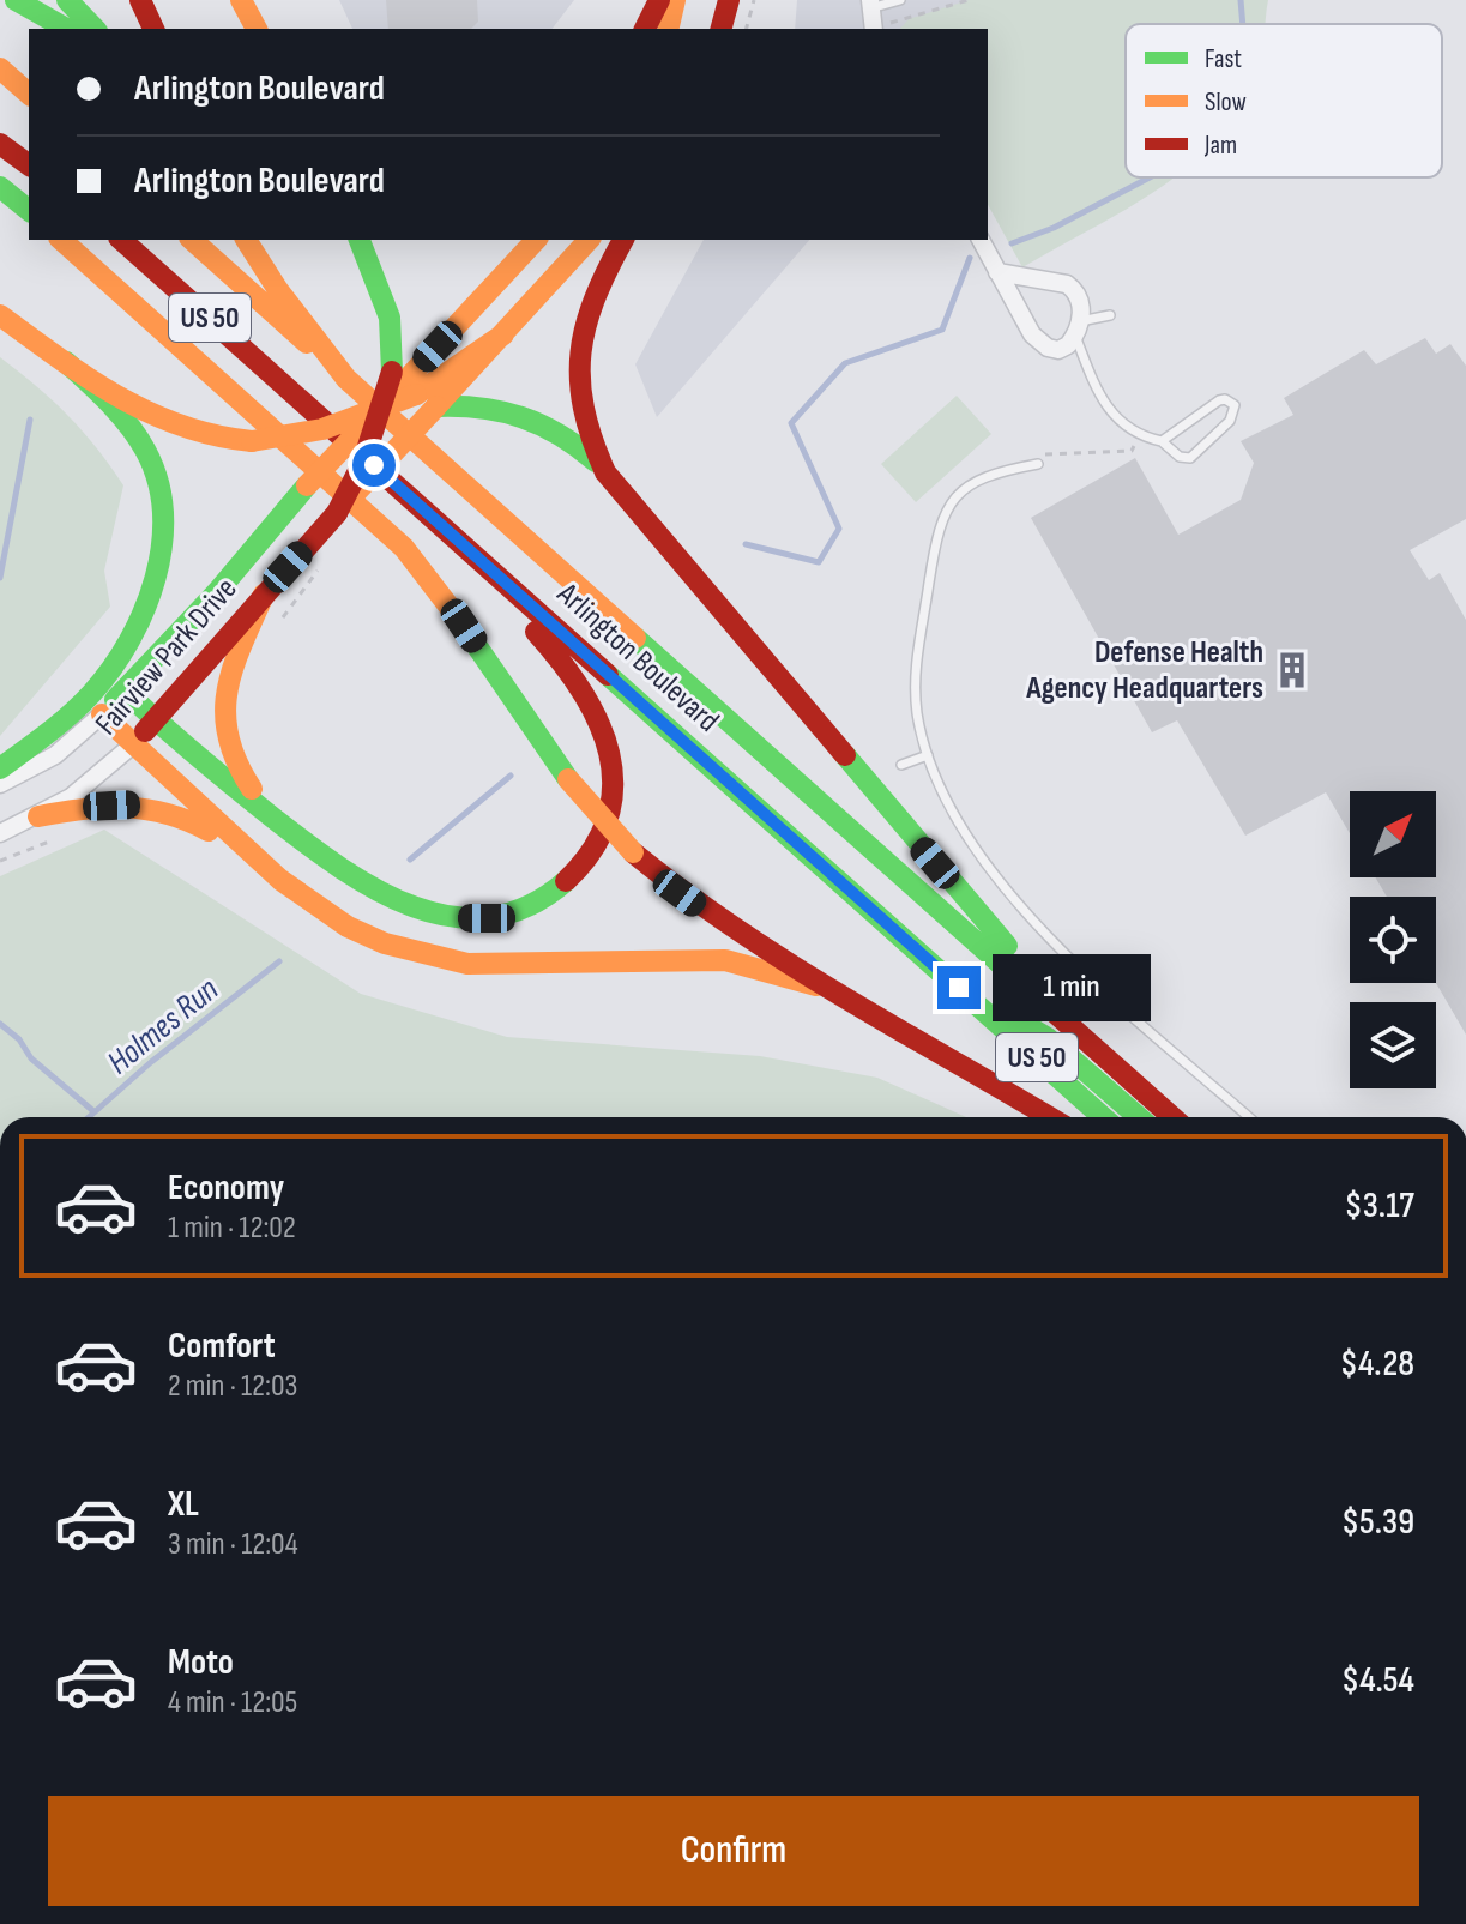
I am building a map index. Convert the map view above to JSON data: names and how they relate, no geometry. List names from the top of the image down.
{
  "streets": {
    "main road": ["US 50", "Fairview Park Drive", "Arlington Boulevard"]
  },
  "water": ["Holmes Run"],
  "places": {
    "building": ["Defense Health Agency Headquarters"]
  },
  "legend": ["Fast", "Slow", "Jam"],
  "north": "top right",
  "page": {
    "banner": ["Arlington Boulevard", "Arlington Boulevard"],
    "bubble": "1 min",
    "list": [
      {
        "name": "Economy",
        "note": "1 min · 12:02",
        "value": "$3.17"
      },
      {
        "name": "Comfort",
        "note": "2 min · 12:03",
        "value": "$4.28"
      },
      {
        "name": "XL",
        "note": "3 min · 12:04",
        "value": "$5.39"
      },
      {
        "name": "Moto",
        "note": "4 min · 12:05",
        "value": "$4.54"
      }
    ],
    "buttons": "Confirm"
  }
}
